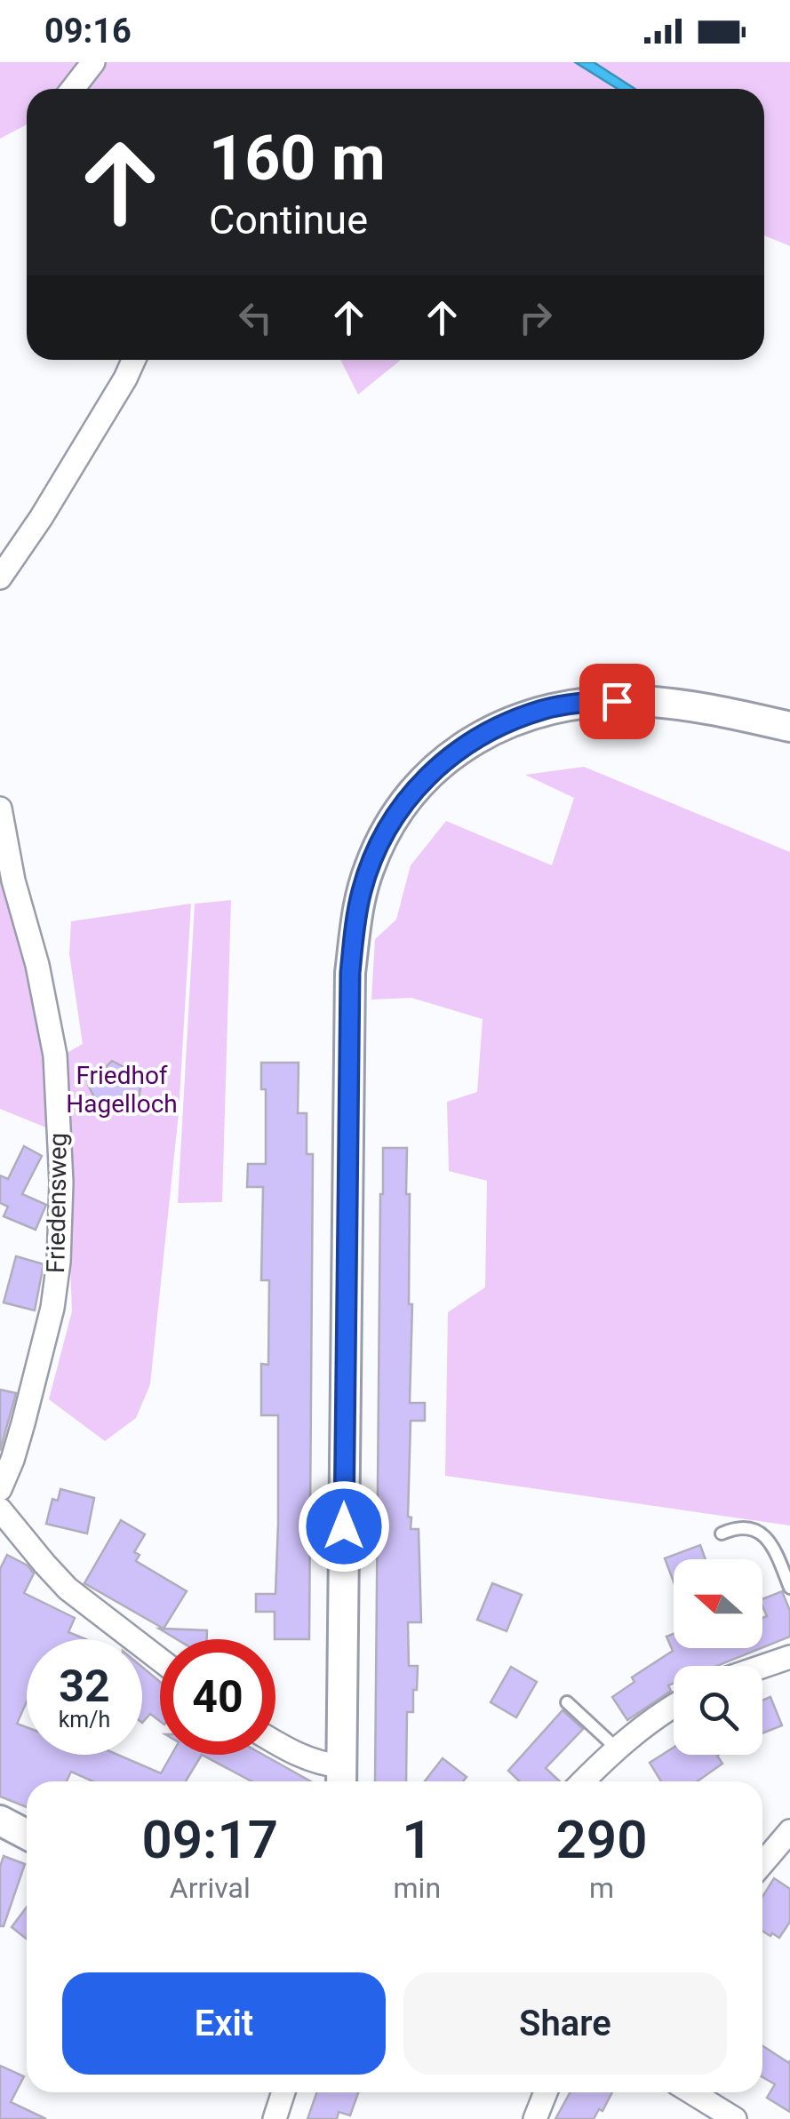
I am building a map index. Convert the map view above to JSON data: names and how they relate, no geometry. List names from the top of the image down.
{
  "streets": {
    "street": ["Friedensweg"]
  },
  "parks": ["Friedhof Hagelloch"],
  "north": "left",
  "page": {
    "status": "09:16",
    "turn": ["160 m", "Continue"],
    "speed": "32 km/h",
    "limit": "40",
    "eta": [
      "09:17",
      "Arrival",
      "1",
      "min",
      "290",
      "m"
    ],
    "buttons": ["Exit", "Share"]
  }
}
